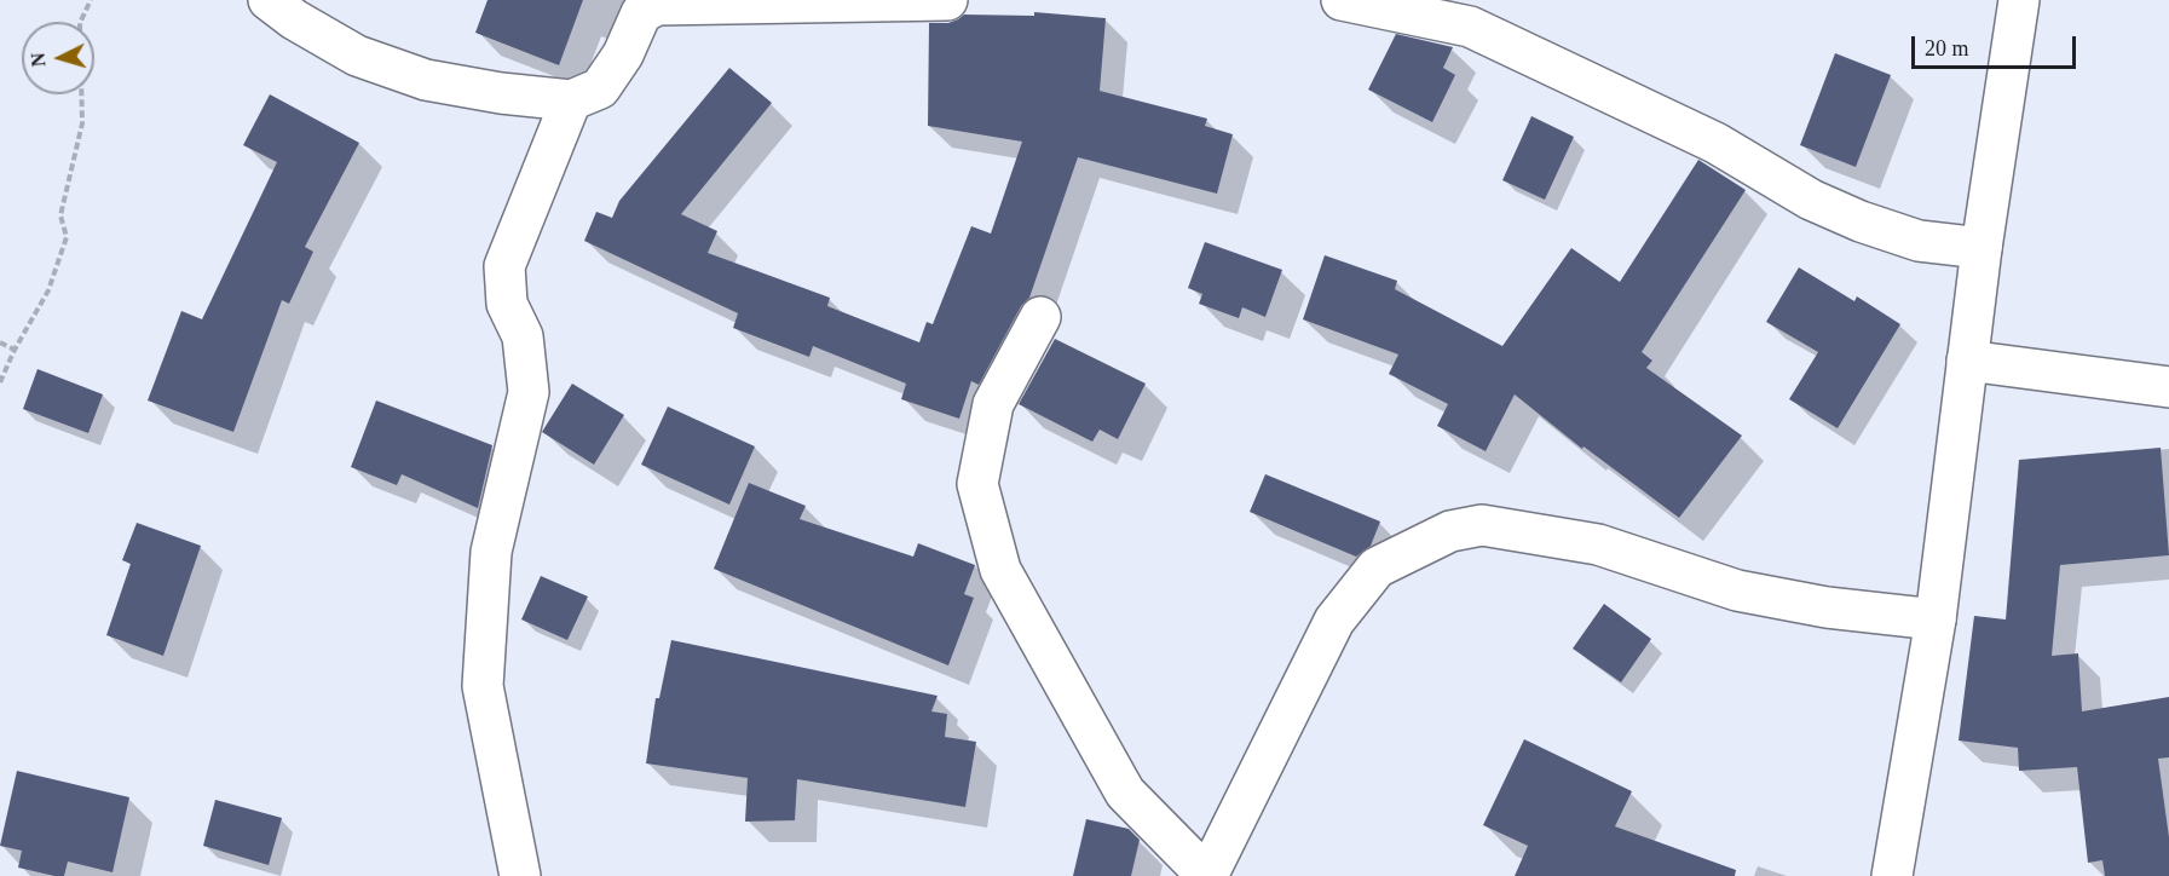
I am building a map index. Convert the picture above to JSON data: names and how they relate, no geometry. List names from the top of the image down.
{
  "scale_bar": "20 m",
  "north": "left"
}
